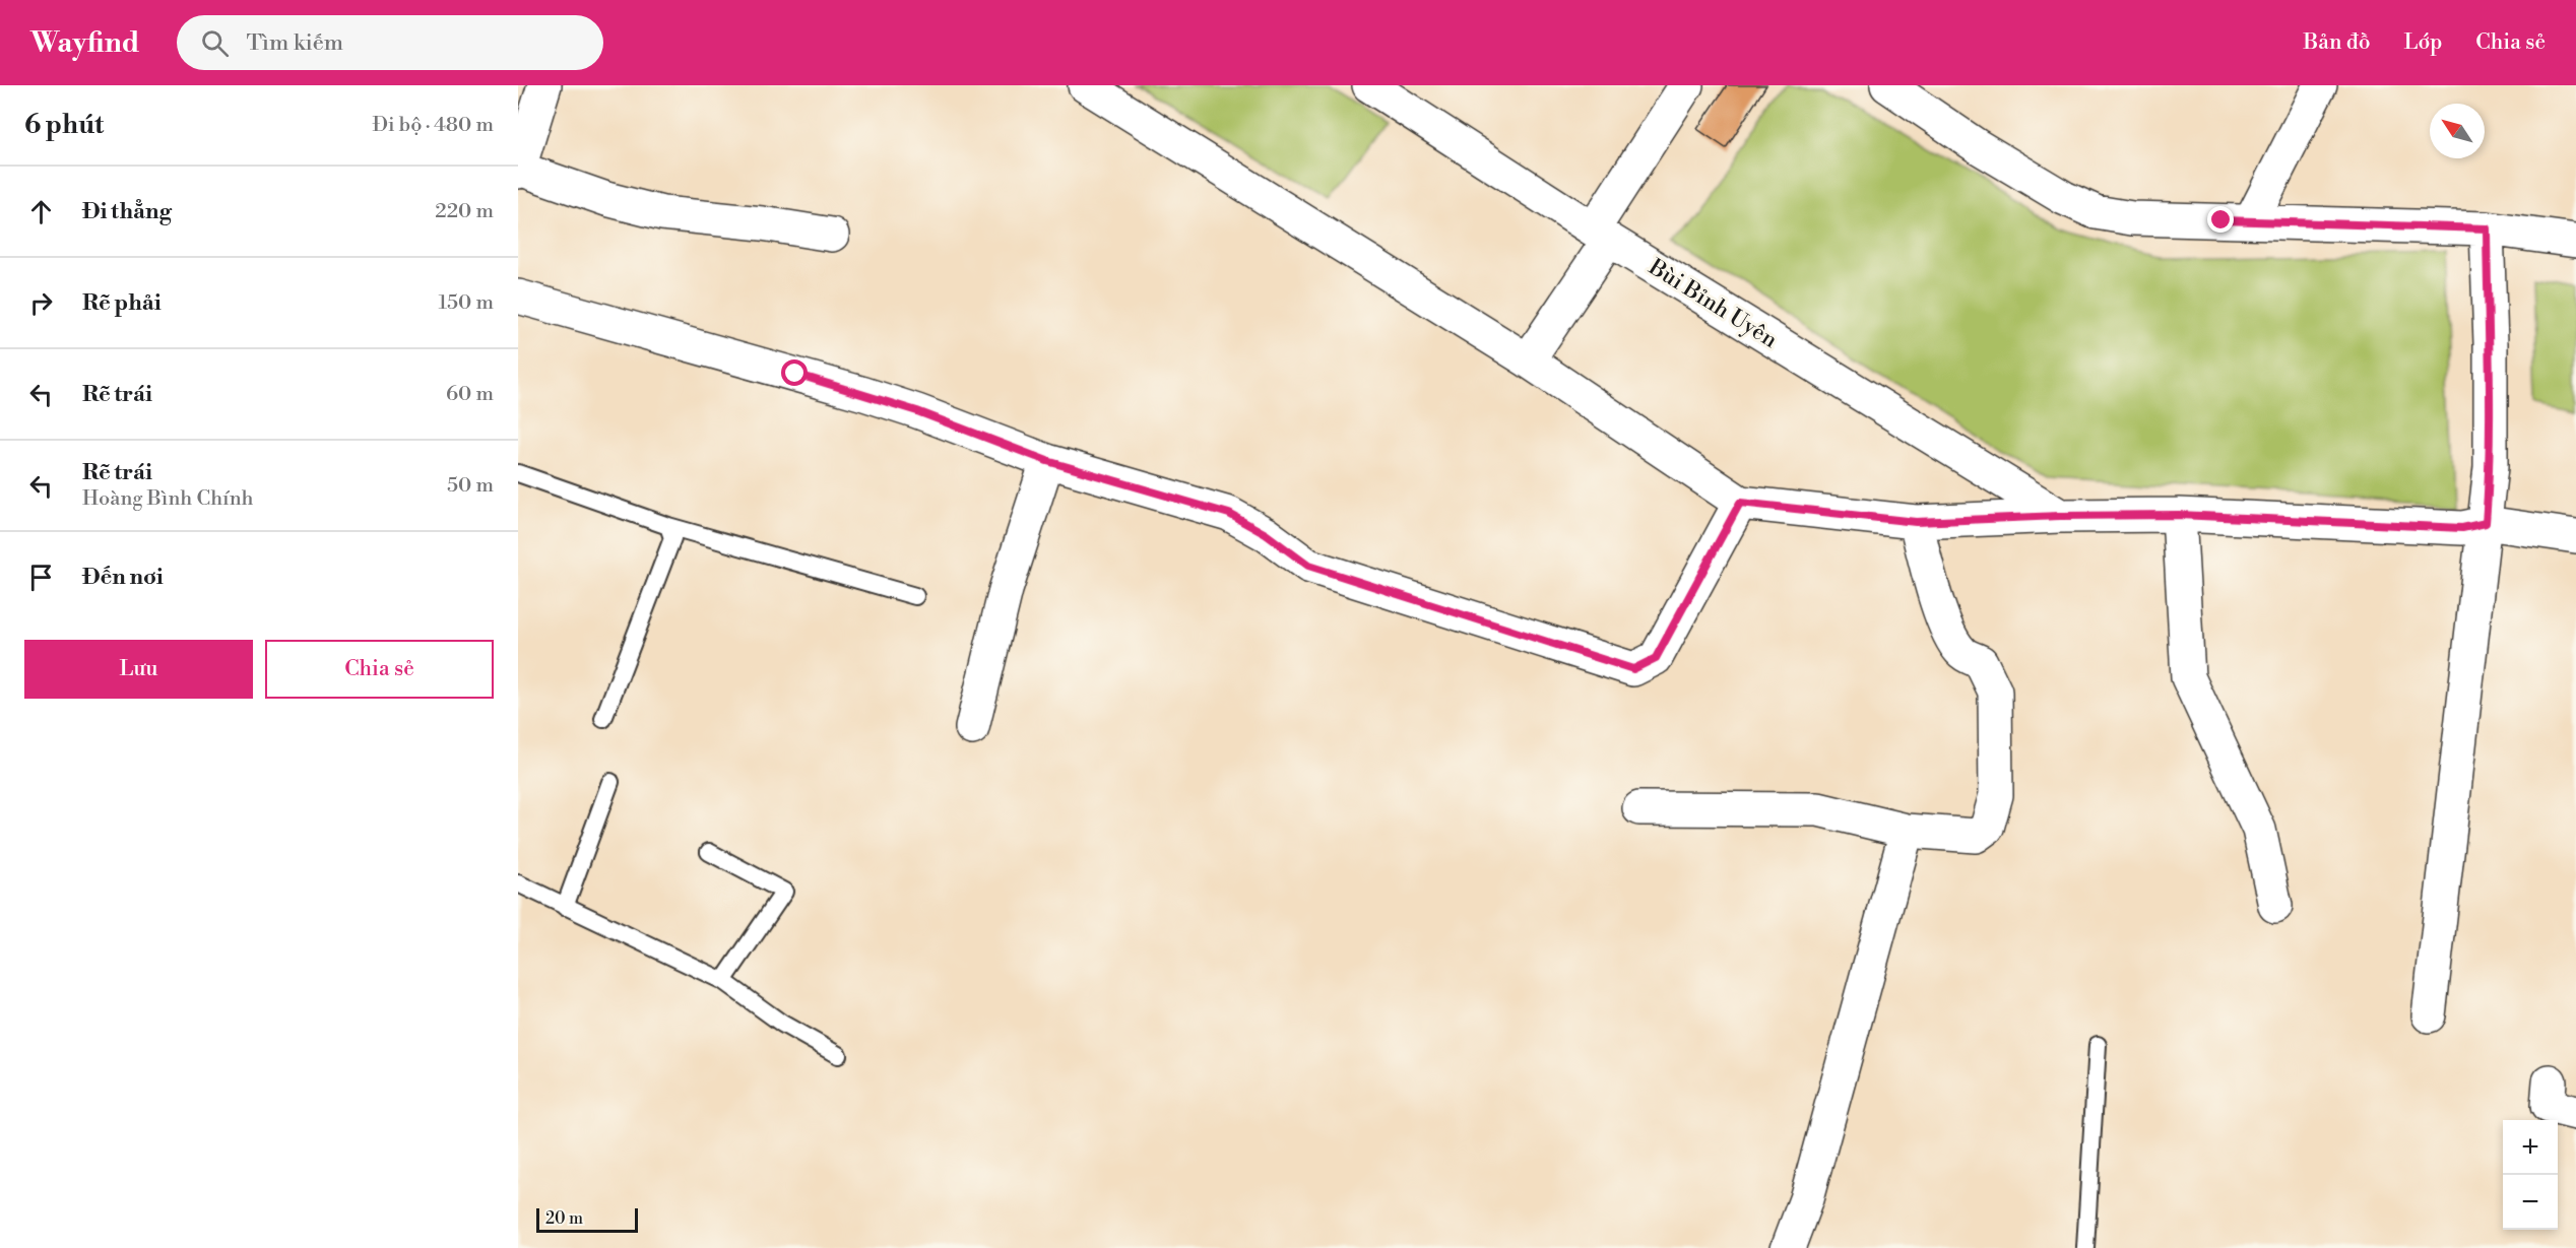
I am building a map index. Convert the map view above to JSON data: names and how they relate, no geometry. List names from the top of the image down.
{
  "streets": {
    "street": ["Bùi Bỉnh Uyên"]
  },
  "scale_bar": "20 m",
  "north": "top left",
  "page": {
    "header": "Wayfind",
    "search": "Tìm kiếm",
    "nav": ["Bản đồ", "Lớp", "Chia sẻ"],
    "heading": ["6 phút", "Đi bộ · 480 m"],
    "list": [
      ["Đi thẳng", "220 m"],
      ["Rẽ phải", "150 m"],
      ["Rẽ trái", "60 m"],
      ["Rẽ trái", "Hoàng Bình Chính", "50 m"],
      "Đến nơi"
    ],
    "buttons": ["Lưu", "Chia sẻ"],
    "map_buttons": ["+", "−"],
    "scale": "20 m"
  }
}
